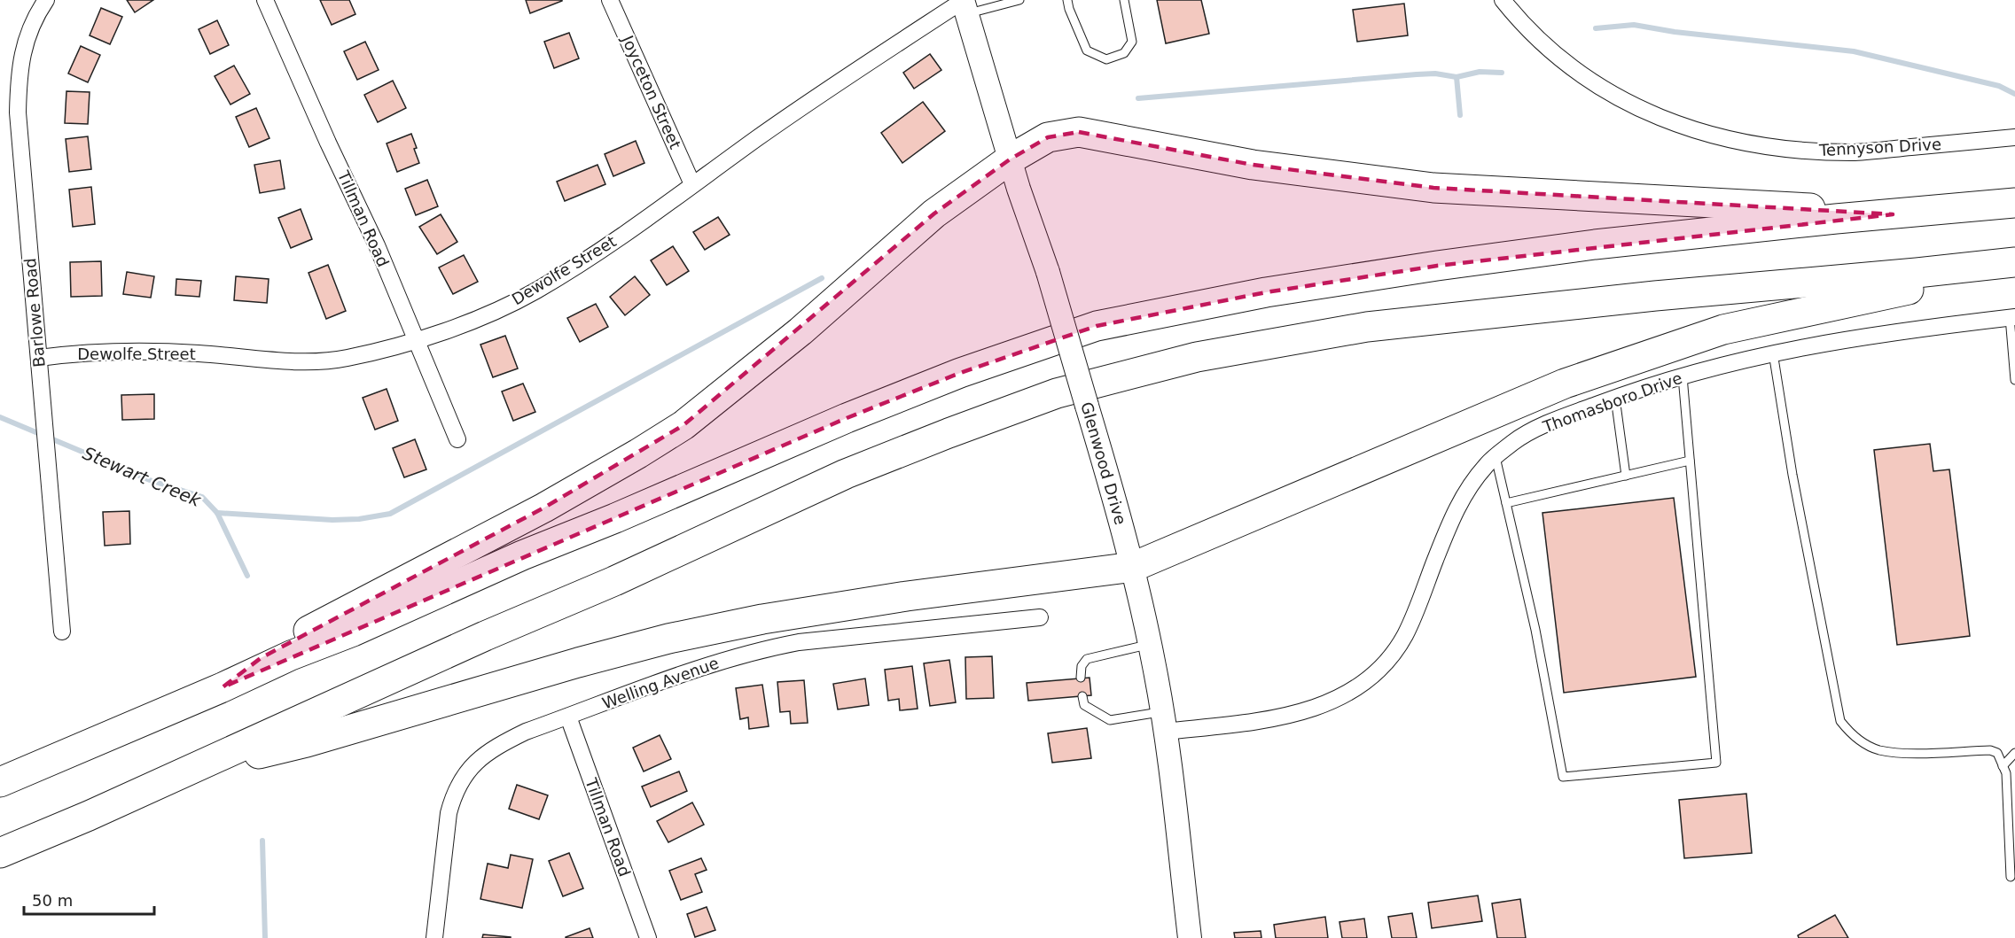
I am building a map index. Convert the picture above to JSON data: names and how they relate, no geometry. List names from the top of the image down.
{
  "streets": {
    "street": [
      "Joyceton Street",
      "Tennyson Drive",
      "Tillman Road",
      "Dewolfe Street",
      "Barlowe Road",
      "Thomasboro Drive",
      "Glenwood Drive",
      "Welling Avenue"
    ]
  },
  "crossings": [
    ["Joyceton Street", "Dewolfe Street"],
    ["Tillman Road", "Dewolfe Street"],
    ["Tillman Road", "Welling Avenue"],
    ["Dewolfe Street", "Barlowe Road"],
    ["Dewolfe Street", "Glenwood Drive"],
    ["Thomasboro Drive", "Glenwood Drive"]
  ],
  "water": ["Stewart Creek"],
  "scale_bar": "50 m"
}
